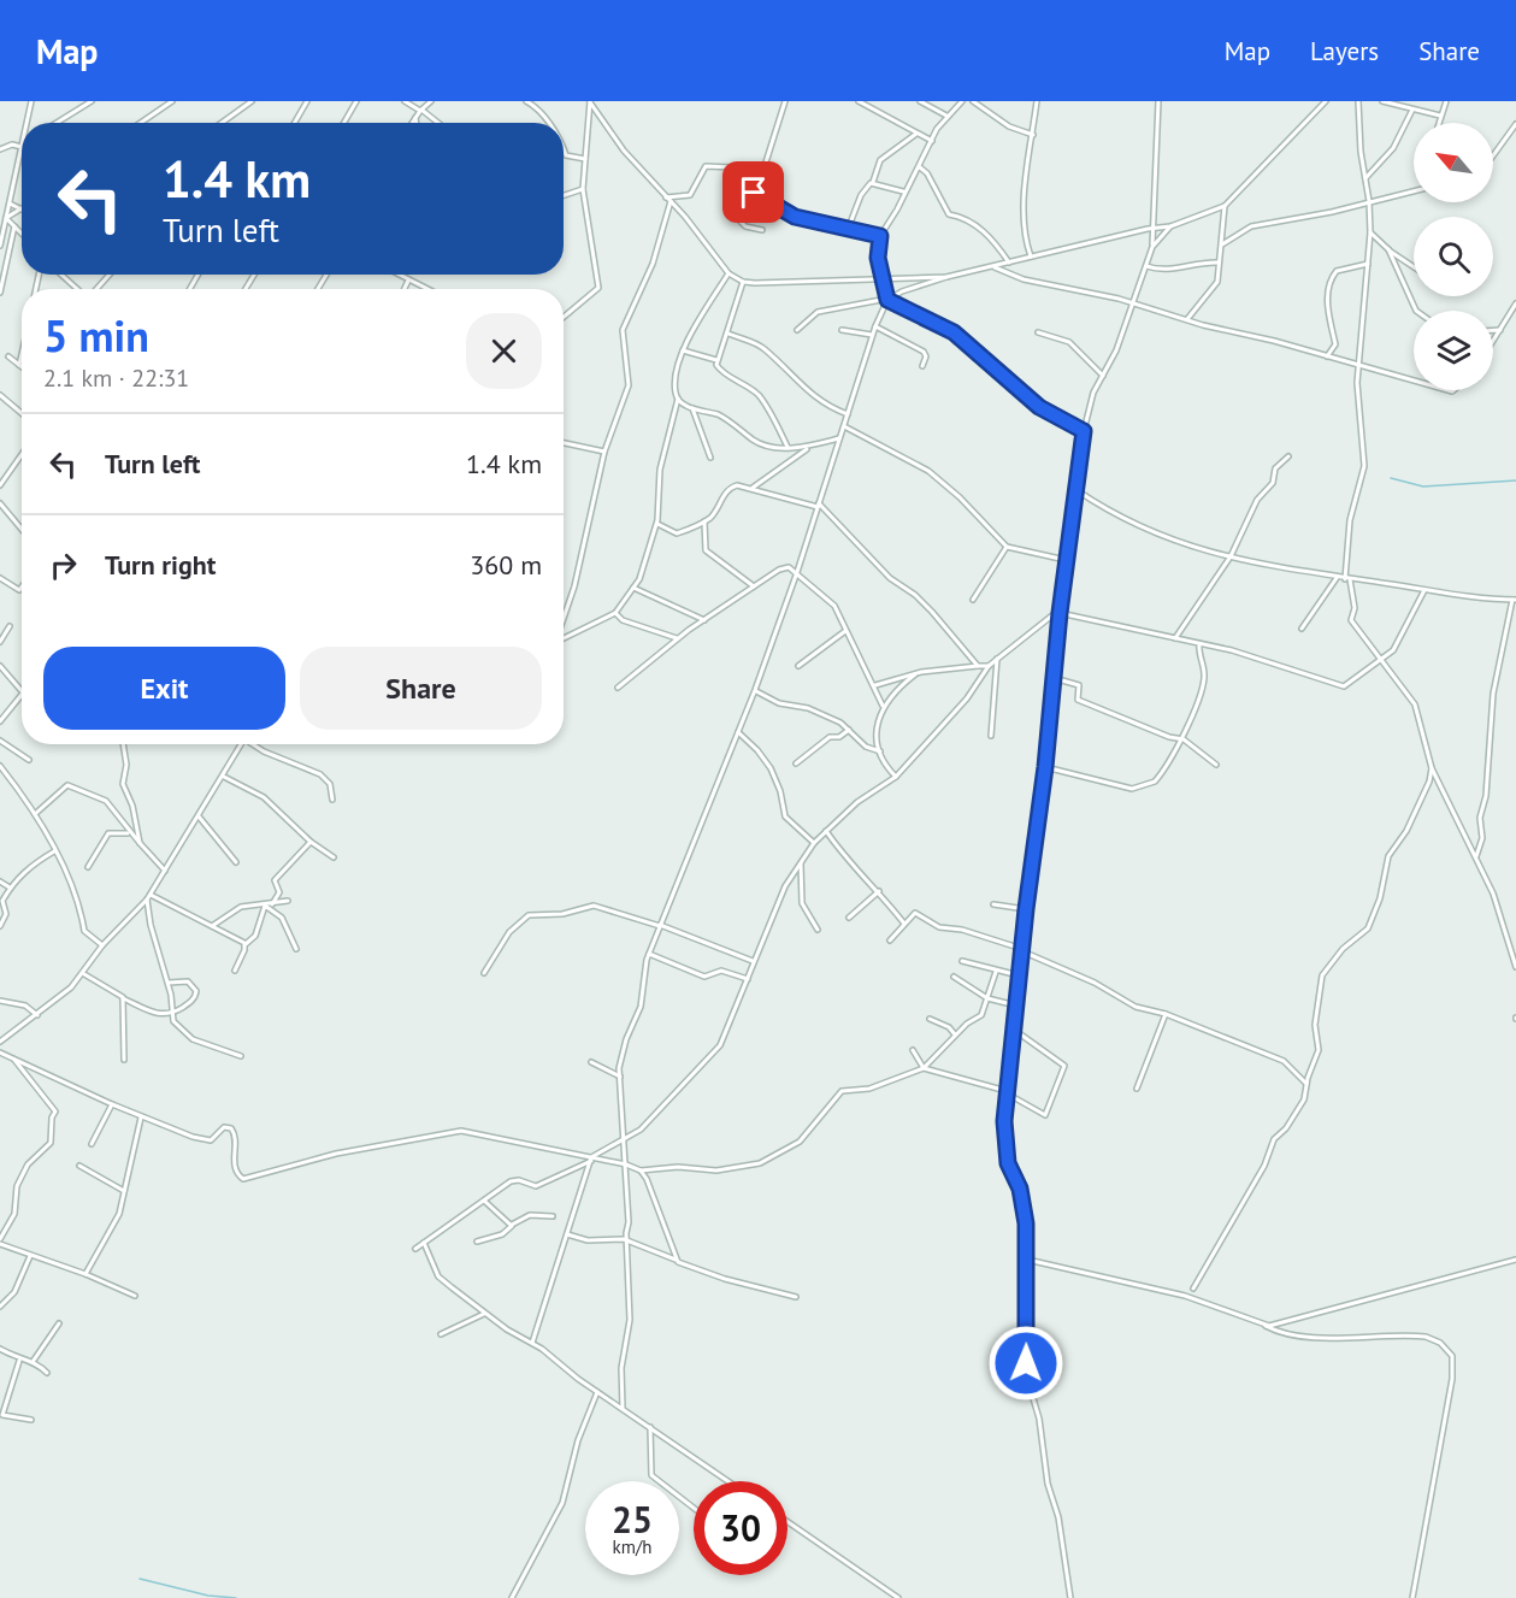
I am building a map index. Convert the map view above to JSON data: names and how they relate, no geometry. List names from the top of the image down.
{
  "north": "top left",
  "page": {
    "header": "Map",
    "nav": ["Map", "Layers", "Share"],
    "turn": ["1.4 km", "Turn left"],
    "heading": ["5 min", "2.1 km · 22:31"],
    "list": [
      {
        "name": "Turn left",
        "value": "1.4 km"
      },
      {
        "name": "Turn right",
        "value": "360 m"
      }
    ],
    "buttons": ["Exit", "Share"],
    "speed": "25 km/h",
    "limit": "30"
  }
}
